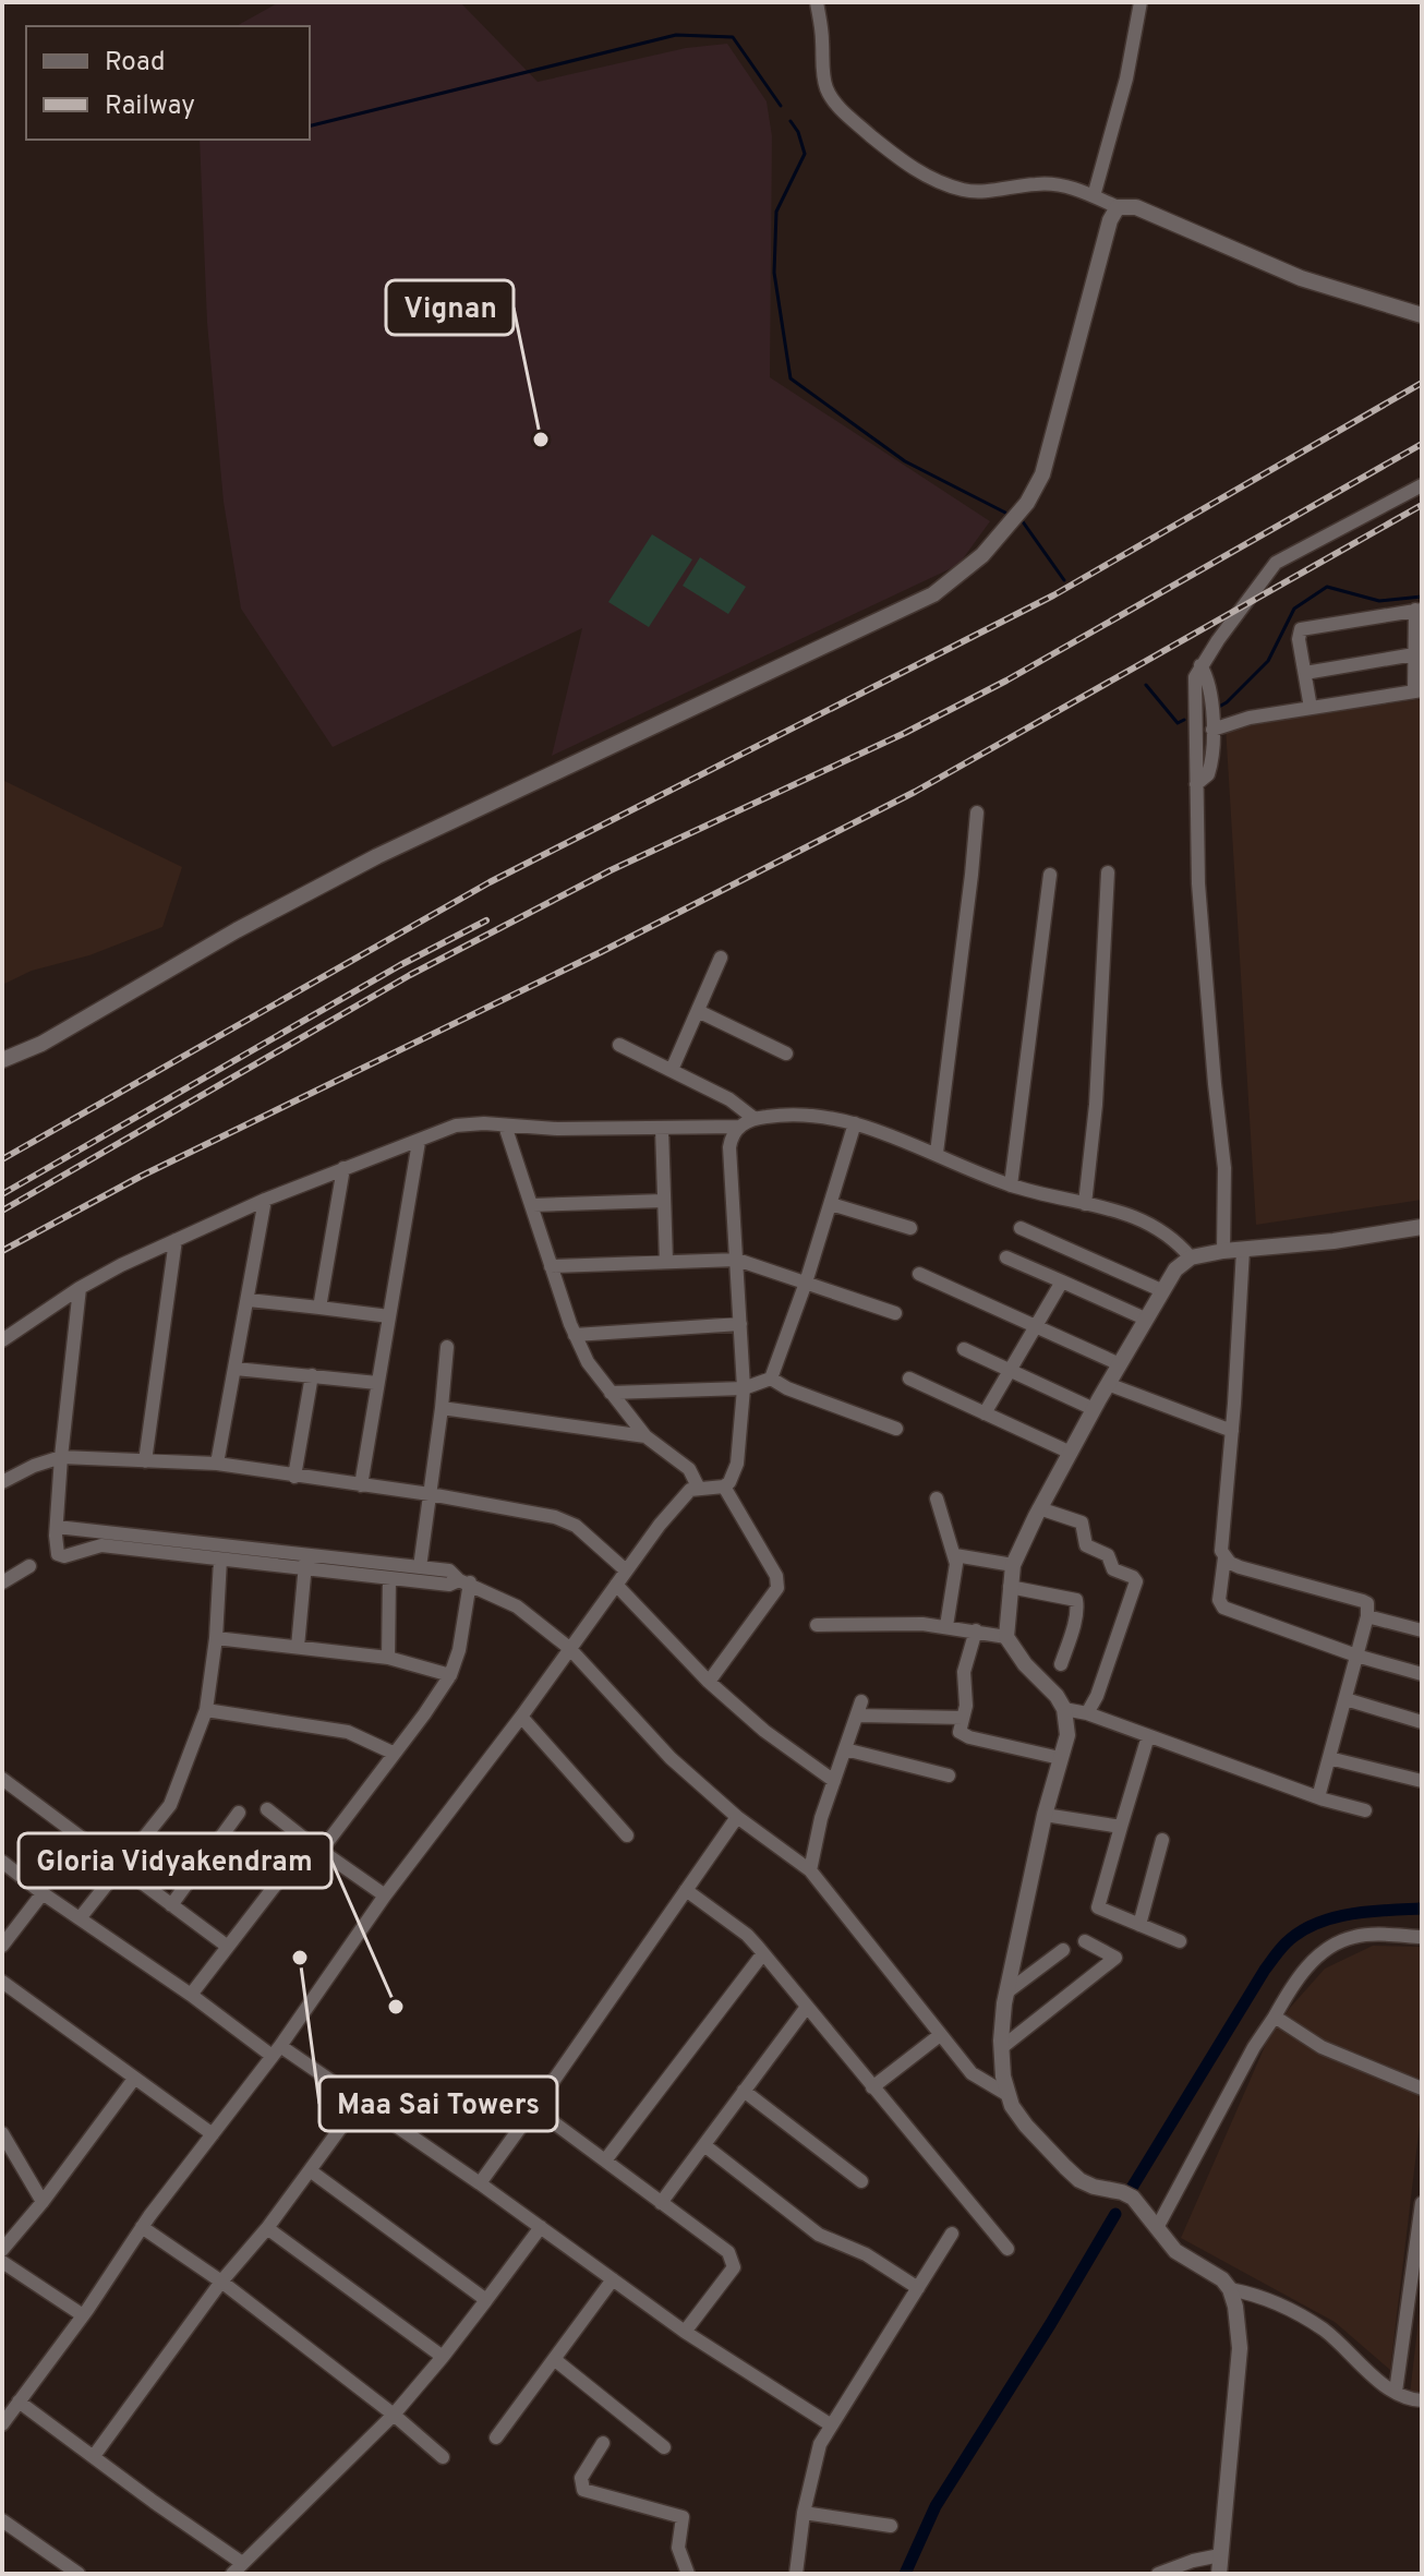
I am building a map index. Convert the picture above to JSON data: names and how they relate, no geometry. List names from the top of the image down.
{
  "places": ["Vignan", "Maa Sai Towers", "Gloria Vidyakendram"],
  "legend": ["Road", "Railway"]
}
